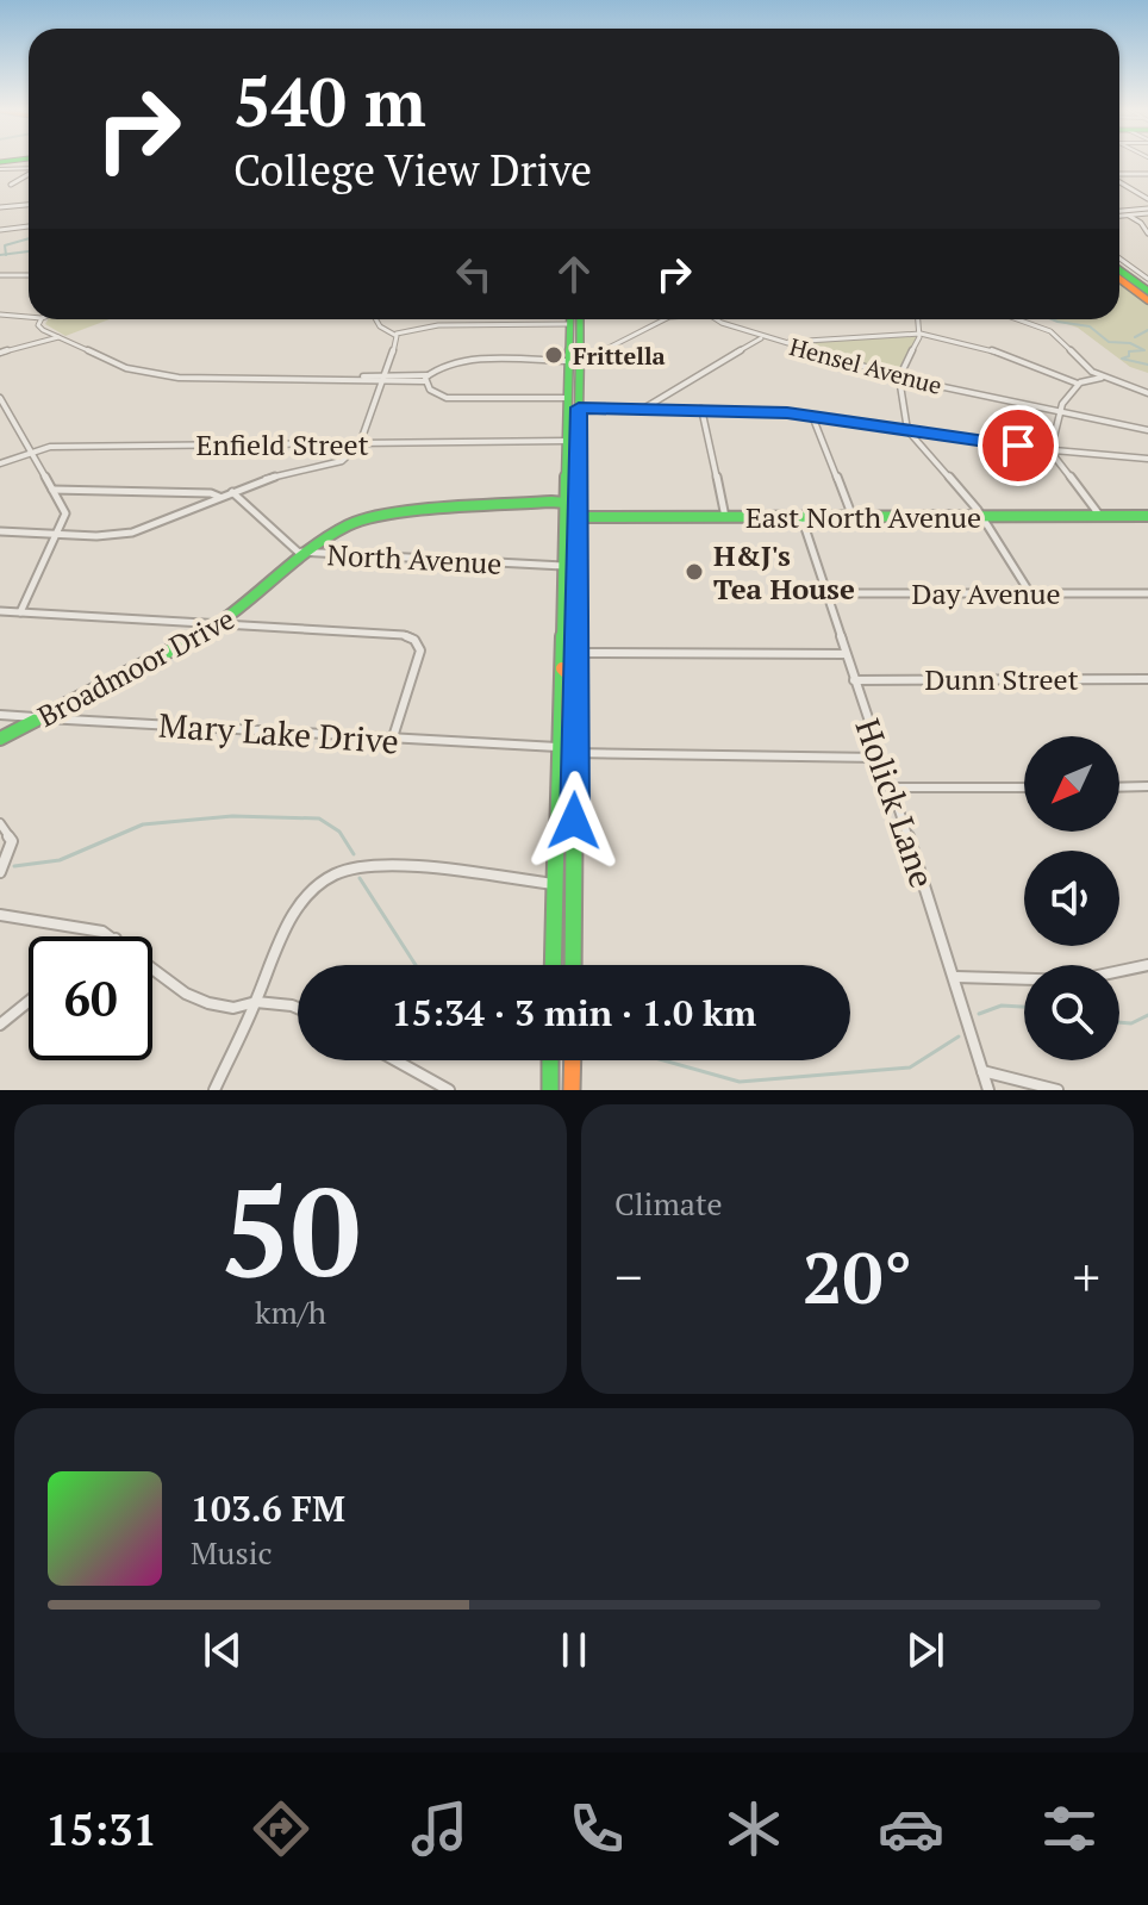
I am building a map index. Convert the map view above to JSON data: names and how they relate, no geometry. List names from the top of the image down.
{
  "streets": {
    "main road": ["East North Avenue", "Broadmoor Drive"],
    "street": [
      "Hensel Avenue",
      "Enfield Street",
      "North Avenue",
      "Day Avenue",
      "Dunn Street",
      "Mary Lake Drive",
      "Holick Lane"
    ]
  },
  "crossings": [
    ["East North Avenue", "Holick Lane"],
    ["North Avenue", "Broadmoor Drive"],
    ["Day Avenue", "Holick Lane"],
    ["Broadmoor Drive", "Mary Lake Drive"],
    ["Dunn Street", "Holick Lane"]
  ],
  "places": ["Frittella", "H&J's Tea House"],
  "north": "bottom left",
  "page": {
    "turn": ["540 m", "College View Drive"],
    "limit": "60",
    "trip": "15:34 · 3 min · 1.0 km",
    "tile": [
      ["50", "km/h"],
      "Climate"
    ],
    "heat": ["−", "20°", "+"],
    "song": ["103.6 FM", "Music"],
    "tabs": "15:31"
  }
}
